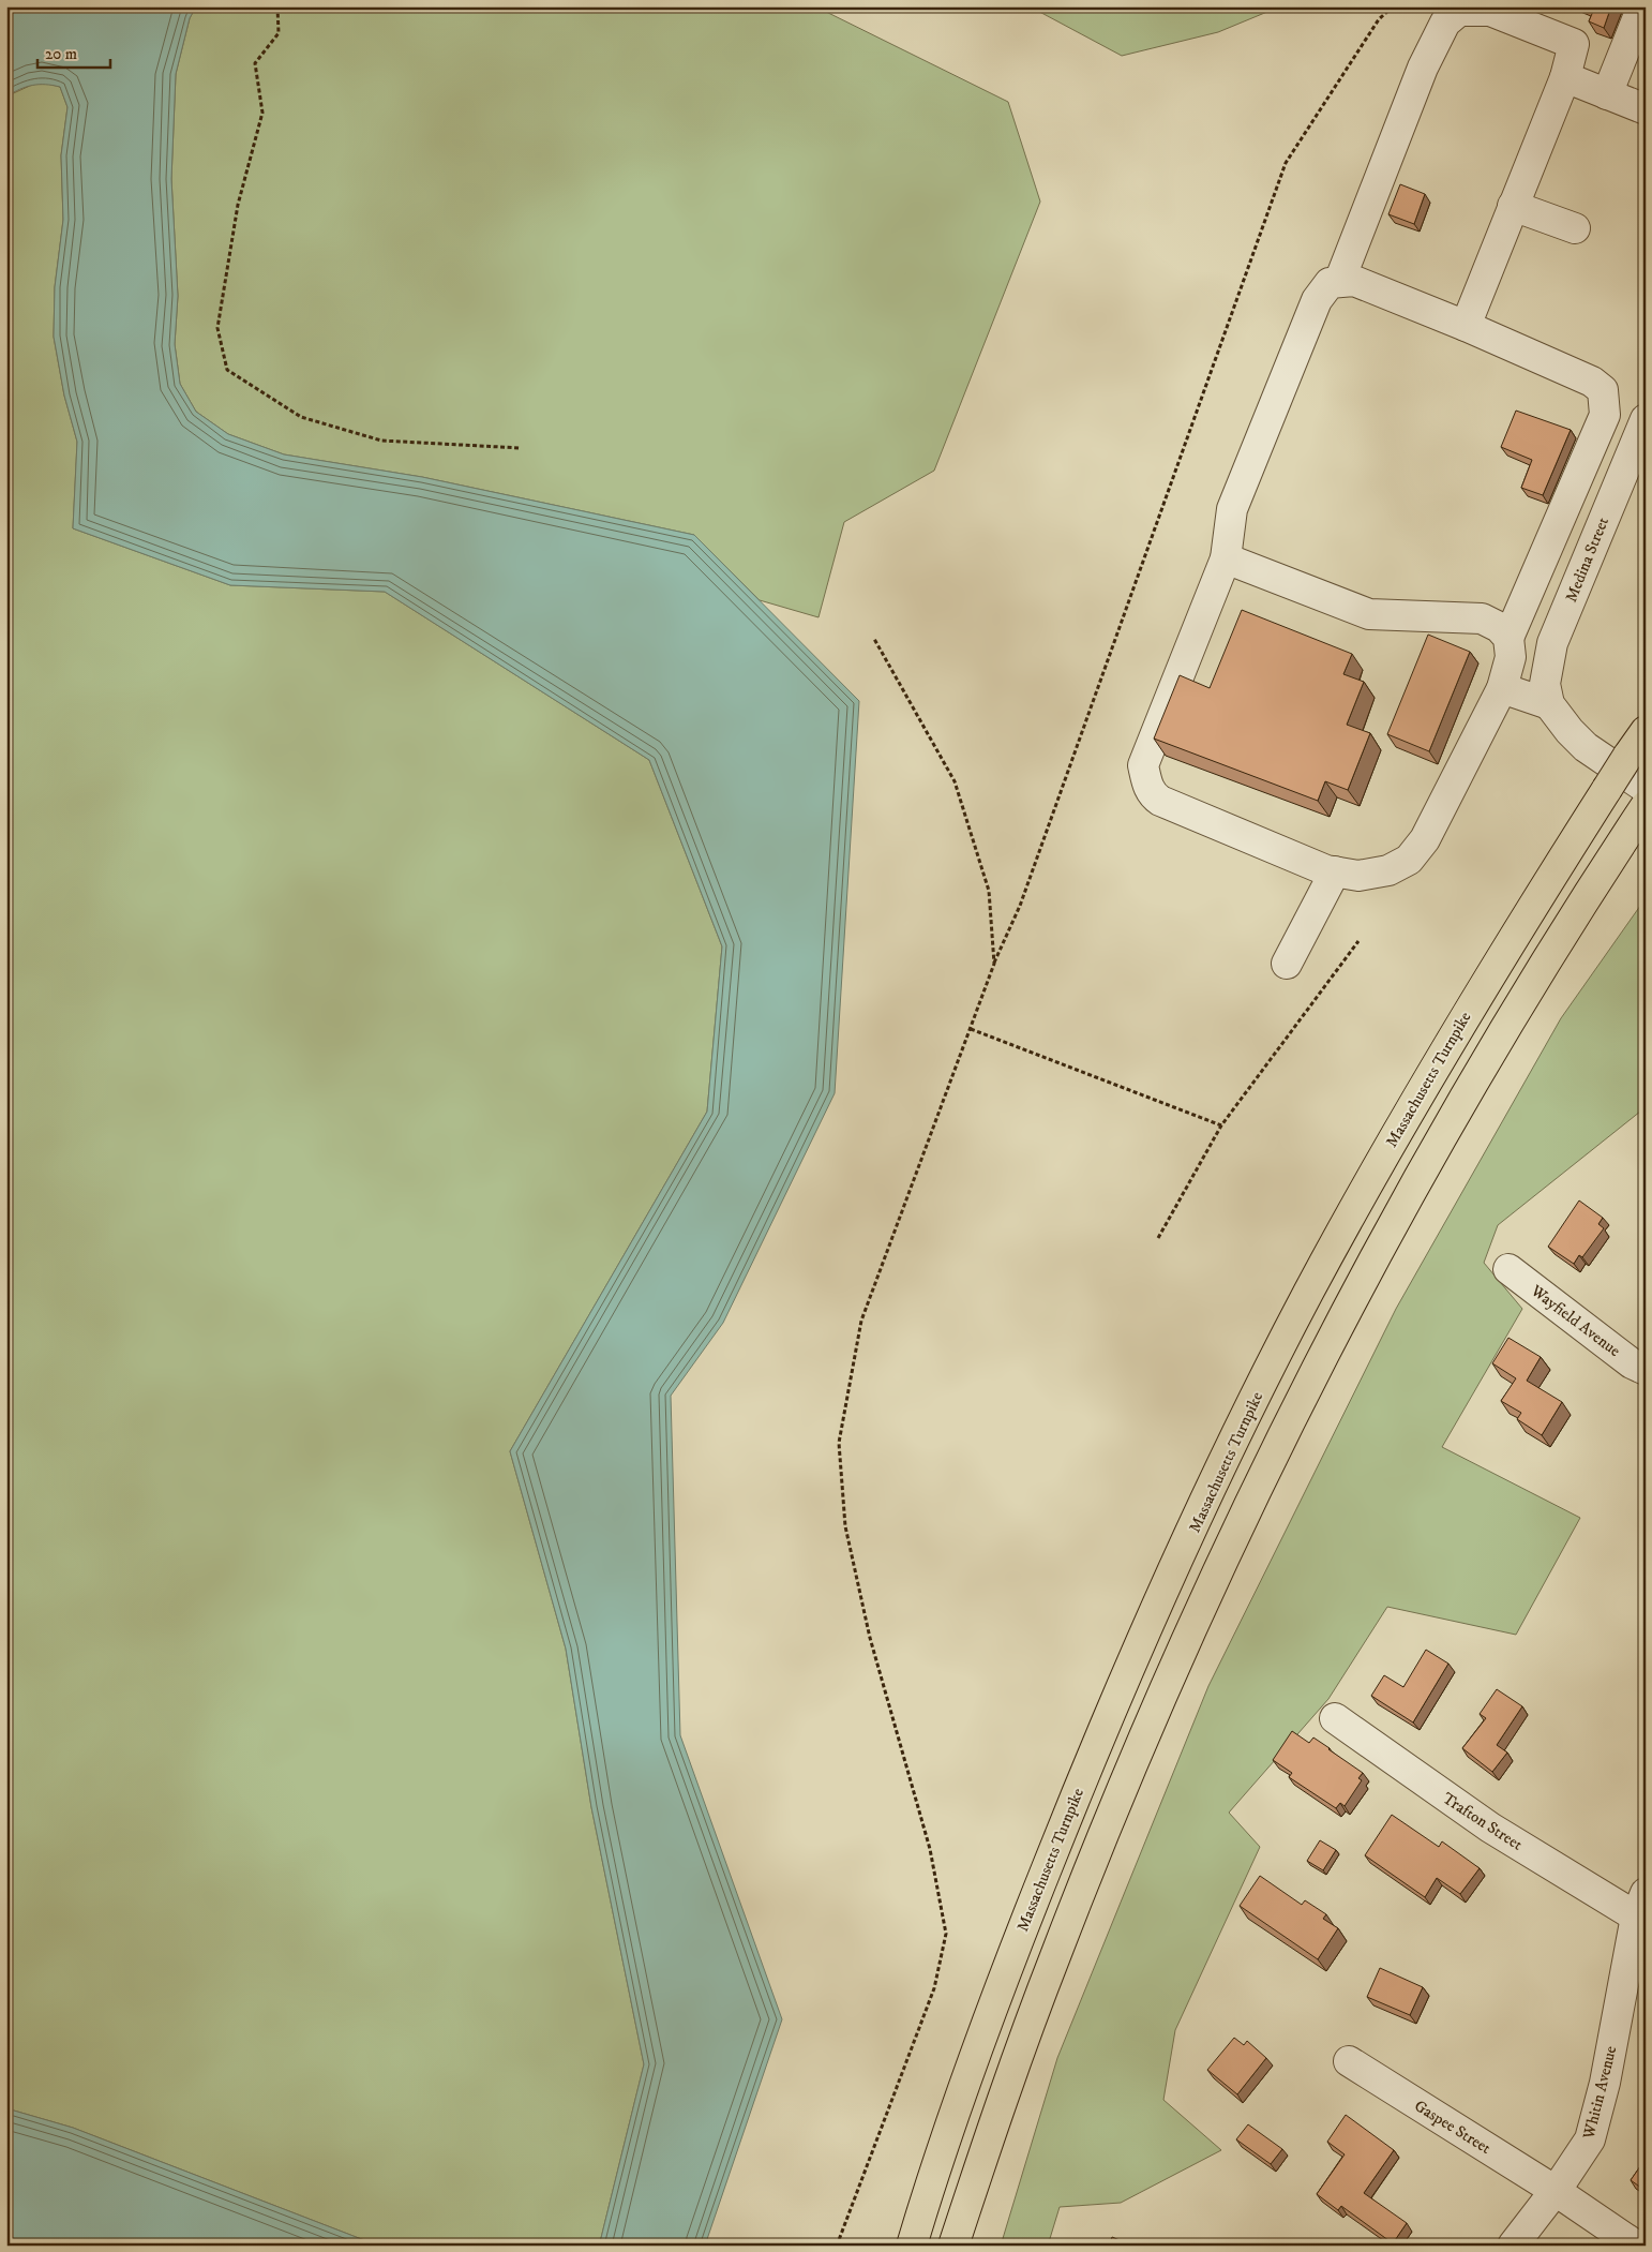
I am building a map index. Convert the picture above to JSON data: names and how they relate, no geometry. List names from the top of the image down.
{
  "streets": {
    "highway": ["Massachusetts Turnpike"],
    "street": [
      "Medina Street",
      "Wayfield Avenue",
      "Trafton Street",
      "Whitin Avenue",
      "Gaspee Street"
    ]
  },
  "crossings": [
    ["Trafton Street", "Whitin Avenue"],
    ["Whitin Avenue", "Gaspee Street"]
  ],
  "scale_bar": "20 m"
}
